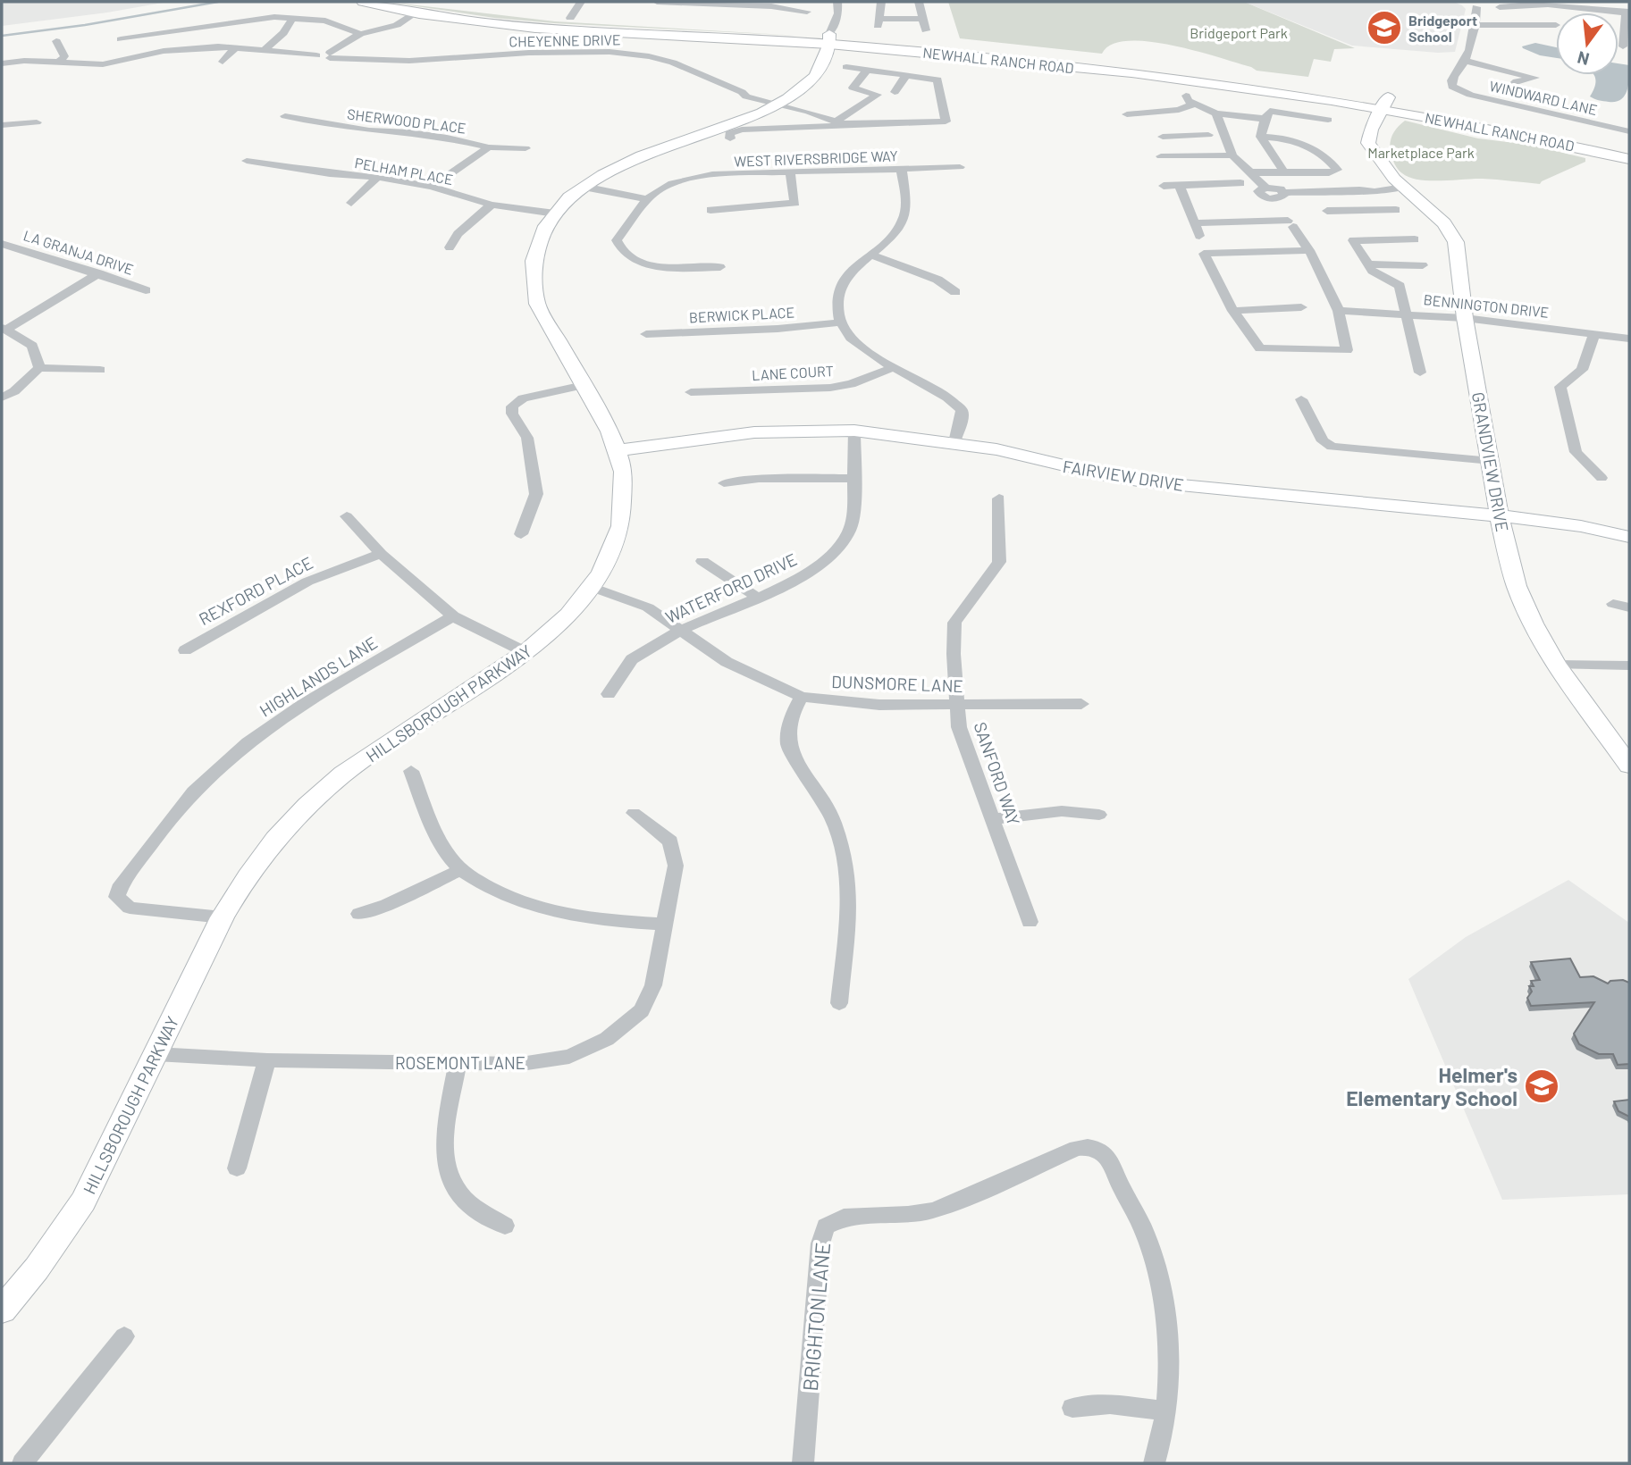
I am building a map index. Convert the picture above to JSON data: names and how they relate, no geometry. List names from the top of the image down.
{
  "streets": {
    "main road": ["NEWHALL RANCH ROAD"],
    "street": [
      "CHEYENNE DRIVE",
      "WINDWARD LANE",
      "SHERWOOD PLACE",
      "WEST RIVERSBRIDGE WAY",
      "PELHAM PLACE",
      "LA GRANJA DRIVE",
      "BENNINGTON DRIVE",
      "BERWICK PLACE",
      "LANE COURT",
      "GRANDVIEW DRIVE",
      "FAIRVIEW DRIVE",
      "WATERFORD DRIVE",
      "REXFORD PLACE",
      "HIGHLANDS LANE",
      "DUNSMORE LANE",
      "HILLSBOROUGH PARKWAY",
      "SANFORD WAY",
      "ROSEMONT LANE",
      "BRIGHTON LANE"
    ]
  },
  "crossings": [
    ["CHEYENNE DRIVE", "HILLSBOROUGH PARKWAY"],
    ["NEWHALL RANCH ROAD", "GRANDVIEW DRIVE"],
    ["NEWHALL RANCH ROAD", "HILLSBOROUGH PARKWAY"],
    ["PELHAM PLACE", "HILLSBOROUGH PARKWAY"],
    ["BENNINGTON DRIVE", "GRANDVIEW DRIVE"],
    ["GRANDVIEW DRIVE", "FAIRVIEW DRIVE"],
    ["FAIRVIEW DRIVE", "WATERFORD DRIVE"],
    ["FAIRVIEW DRIVE", "HILLSBOROUGH PARKWAY"],
    ["WATERFORD DRIVE", "DUNSMORE LANE"],
    ["HIGHLANDS LANE", "HILLSBOROUGH PARKWAY"],
    ["DUNSMORE LANE", "HILLSBOROUGH PARKWAY"],
    ["DUNSMORE LANE", "SANFORD WAY"],
    ["HILLSBOROUGH PARKWAY", "ROSEMONT LANE"]
  ],
  "parks": ["Bridgeport Park", "Marketplace Park"],
  "places": {
    "school or university": ["Bridgeport School", "Helmer's Elementary School"]
  },
  "north": "bottom"
}
